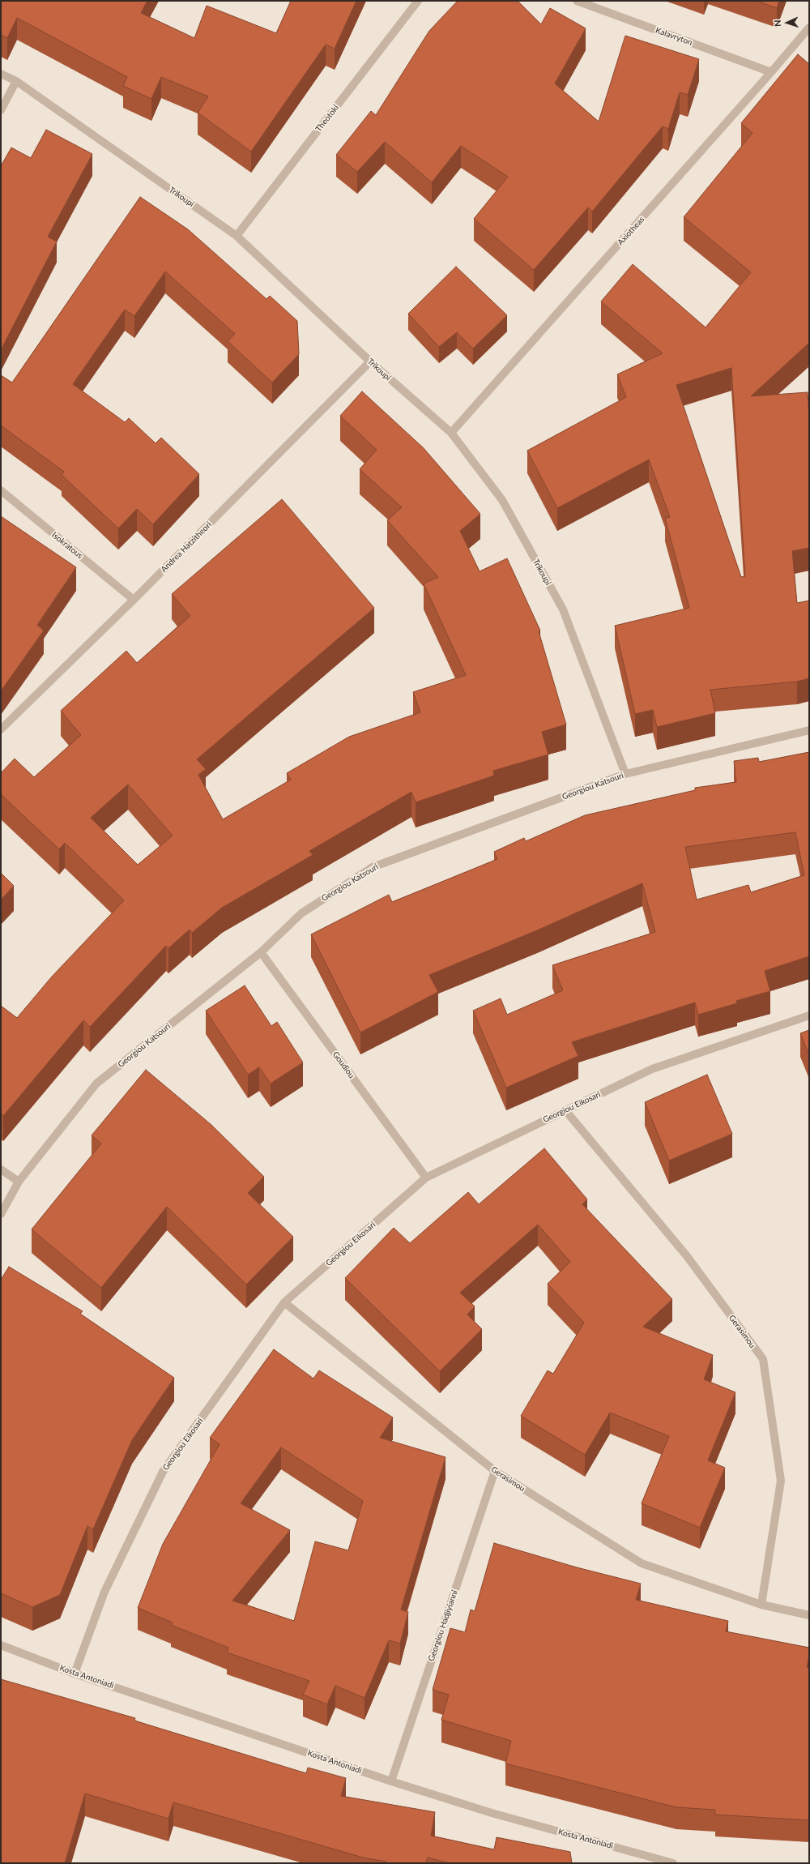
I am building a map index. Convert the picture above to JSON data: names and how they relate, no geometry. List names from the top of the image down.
{
  "streets": {
    "street": [
      "Kalavryton",
      "Theotoki",
      "Trikoupi",
      "Axiotheas",
      "Isokratous",
      "Andrea Hatzitheori",
      "Georgiou Katsouri",
      "Goudiou",
      "Georgiou Eikosari",
      "Gerasimou",
      "Georgiou Hadjiyianni",
      "Kosta Antoniadi"
    ]
  },
  "crossings": [
    ["Kalavryton", "Axiotheas"],
    ["Theotoki", "Trikoupi"],
    ["Trikoupi", "Axiotheas"],
    ["Trikoupi", "Andrea Hatzitheori"],
    ["Trikoupi", "Georgiou Katsouri"],
    ["Isokratous", "Andrea Hatzitheori"],
    ["Georgiou Katsouri", "Goudiou"],
    ["Goudiou", "Georgiou Eikosari"],
    ["Georgiou Eikosari", "Gerasimou"],
    ["Georgiou Eikosari", "Kosta Antoniadi"],
    ["Gerasimou", "Georgiou Hadjiyianni"],
    ["Georgiou Hadjiyianni", "Kosta Antoniadi"]
  ],
  "north": "left"
}
